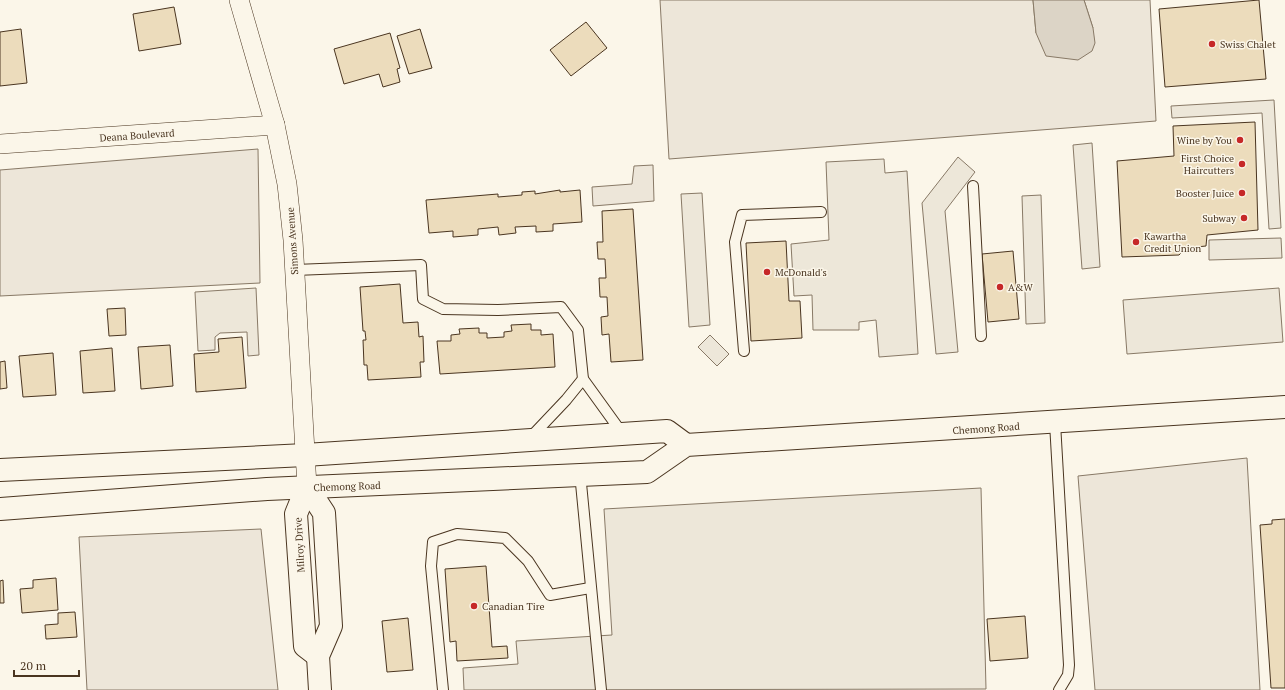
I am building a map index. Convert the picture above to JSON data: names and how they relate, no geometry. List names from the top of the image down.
{
  "streets": {
    "main road": ["Chemong Road"],
    "street": ["Deana Boulevard", "Simons Avenue"]
  },
  "crossings": [
    ["Deana Boulevard", "Simons Avenue"],
    ["Simons Avenue", "Chemong Road"]
  ],
  "places": [
    "Swiss Chalet",
    "Wine by You",
    "First Choice Haircutters",
    "Booster Juice",
    "Subway",
    "Kawartha Credit Union",
    "McDonald's",
    "A&W",
    "Canadian Tire"
  ],
  "scale_bar": "20 m"
}
